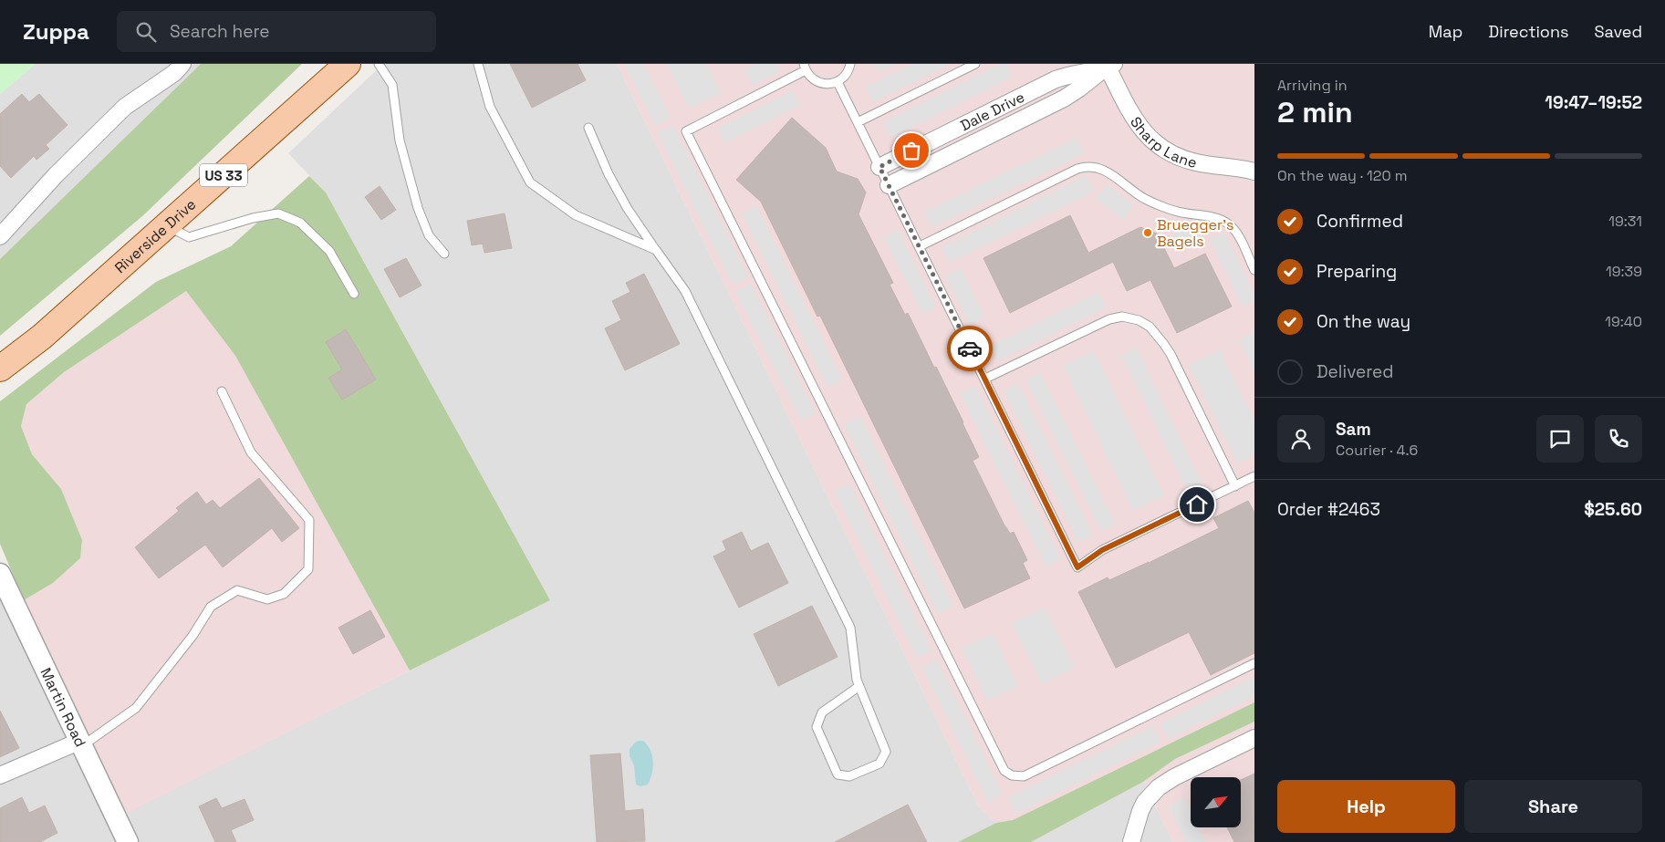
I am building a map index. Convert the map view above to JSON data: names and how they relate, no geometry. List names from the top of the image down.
{
  "streets": {
    "main road": ["US 33", "Riverside Drive"],
    "street": ["Dale Drive", "Sharp Lane", "Martin Road"]
  },
  "crossings": [
    ["Dale Drive", "Sharp Lane"]
  ],
  "places": ["Bruegger's Bagels"],
  "north": "top right",
  "page": {
    "header": "Zuppa",
    "search": "Search here",
    "nav": ["Map", "Directions", "Saved"],
    "heading": ["2 min", "Arriving in", "19:47–19:52"],
    "panel": [
      "Sam",
      "Courier · 4.6",
      "Order #2463",
      "$25.60"
    ],
    "bar": "On the way · 120 m",
    "list": [
      ["Confirmed", "19:31"],
      ["Preparing", "19:39"],
      ["On the way", "19:40"],
      "Delivered"
    ],
    "buttons": ["Help", "Share"]
  }
}
